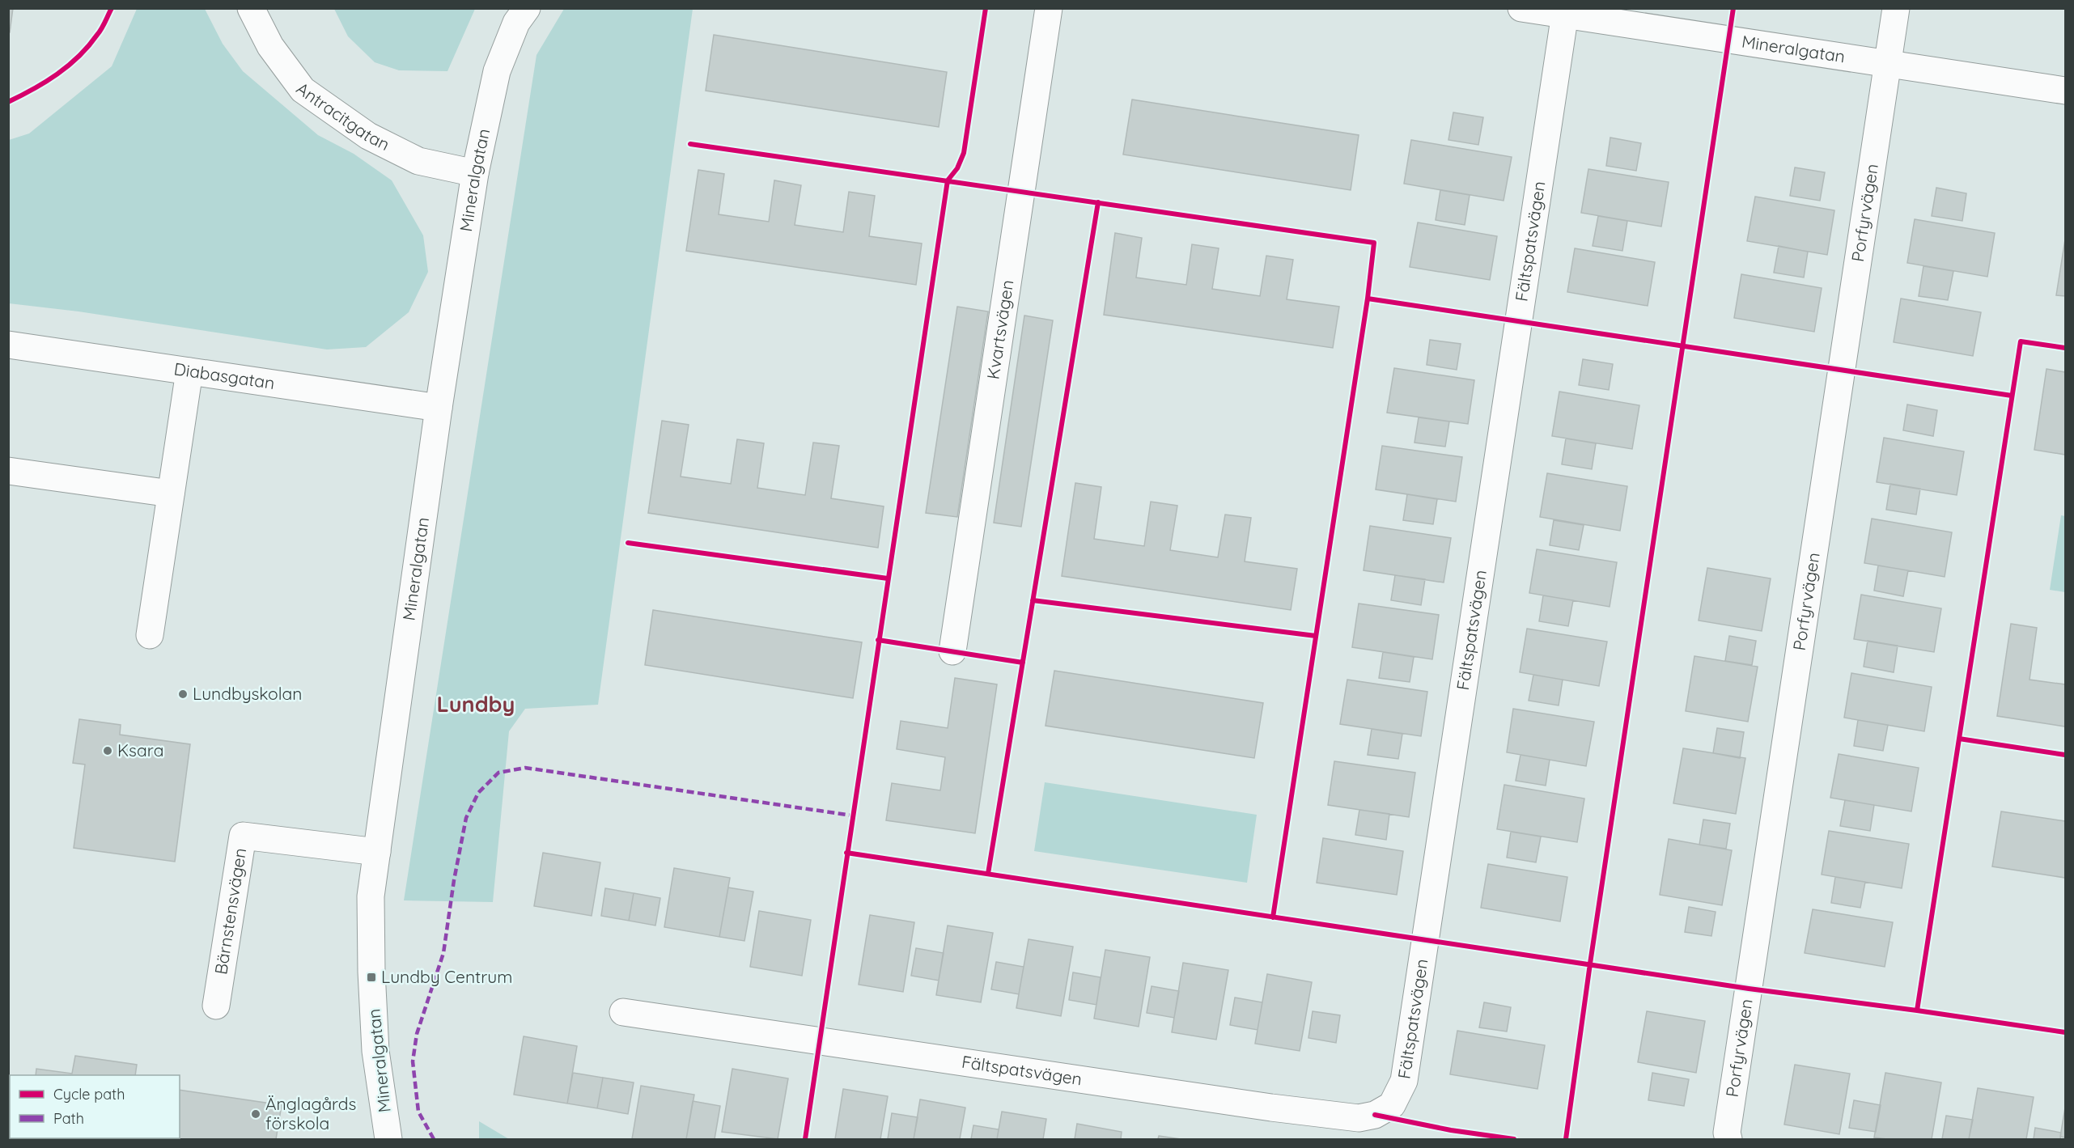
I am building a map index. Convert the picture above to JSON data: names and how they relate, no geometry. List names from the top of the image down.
{
  "streets": {
    "street": [
      "Mineralgatan",
      "Antracitgatan",
      "Porfyrvägen",
      "Fältspatsvägen",
      "Kvartsvägen",
      "Diabasgatan",
      "Bärnstensvägen"
    ]
  },
  "crossings": [
    ["Mineralgatan", "Antracitgatan"],
    ["Mineralgatan", "Porfyrvägen"],
    ["Mineralgatan", "Fältspatsvägen"],
    ["Mineralgatan", "Diabasgatan"],
    ["Mineralgatan", "Bärnstensvägen"]
  ],
  "districts": ["Lundby"],
  "places": {
    "other": ["Lundbyskolan", "Ksara", "Änglagårds förskola"],
    "transit": ["Lundby Centrum"]
  },
  "legend": ["Cycle path", "Path"]
}
